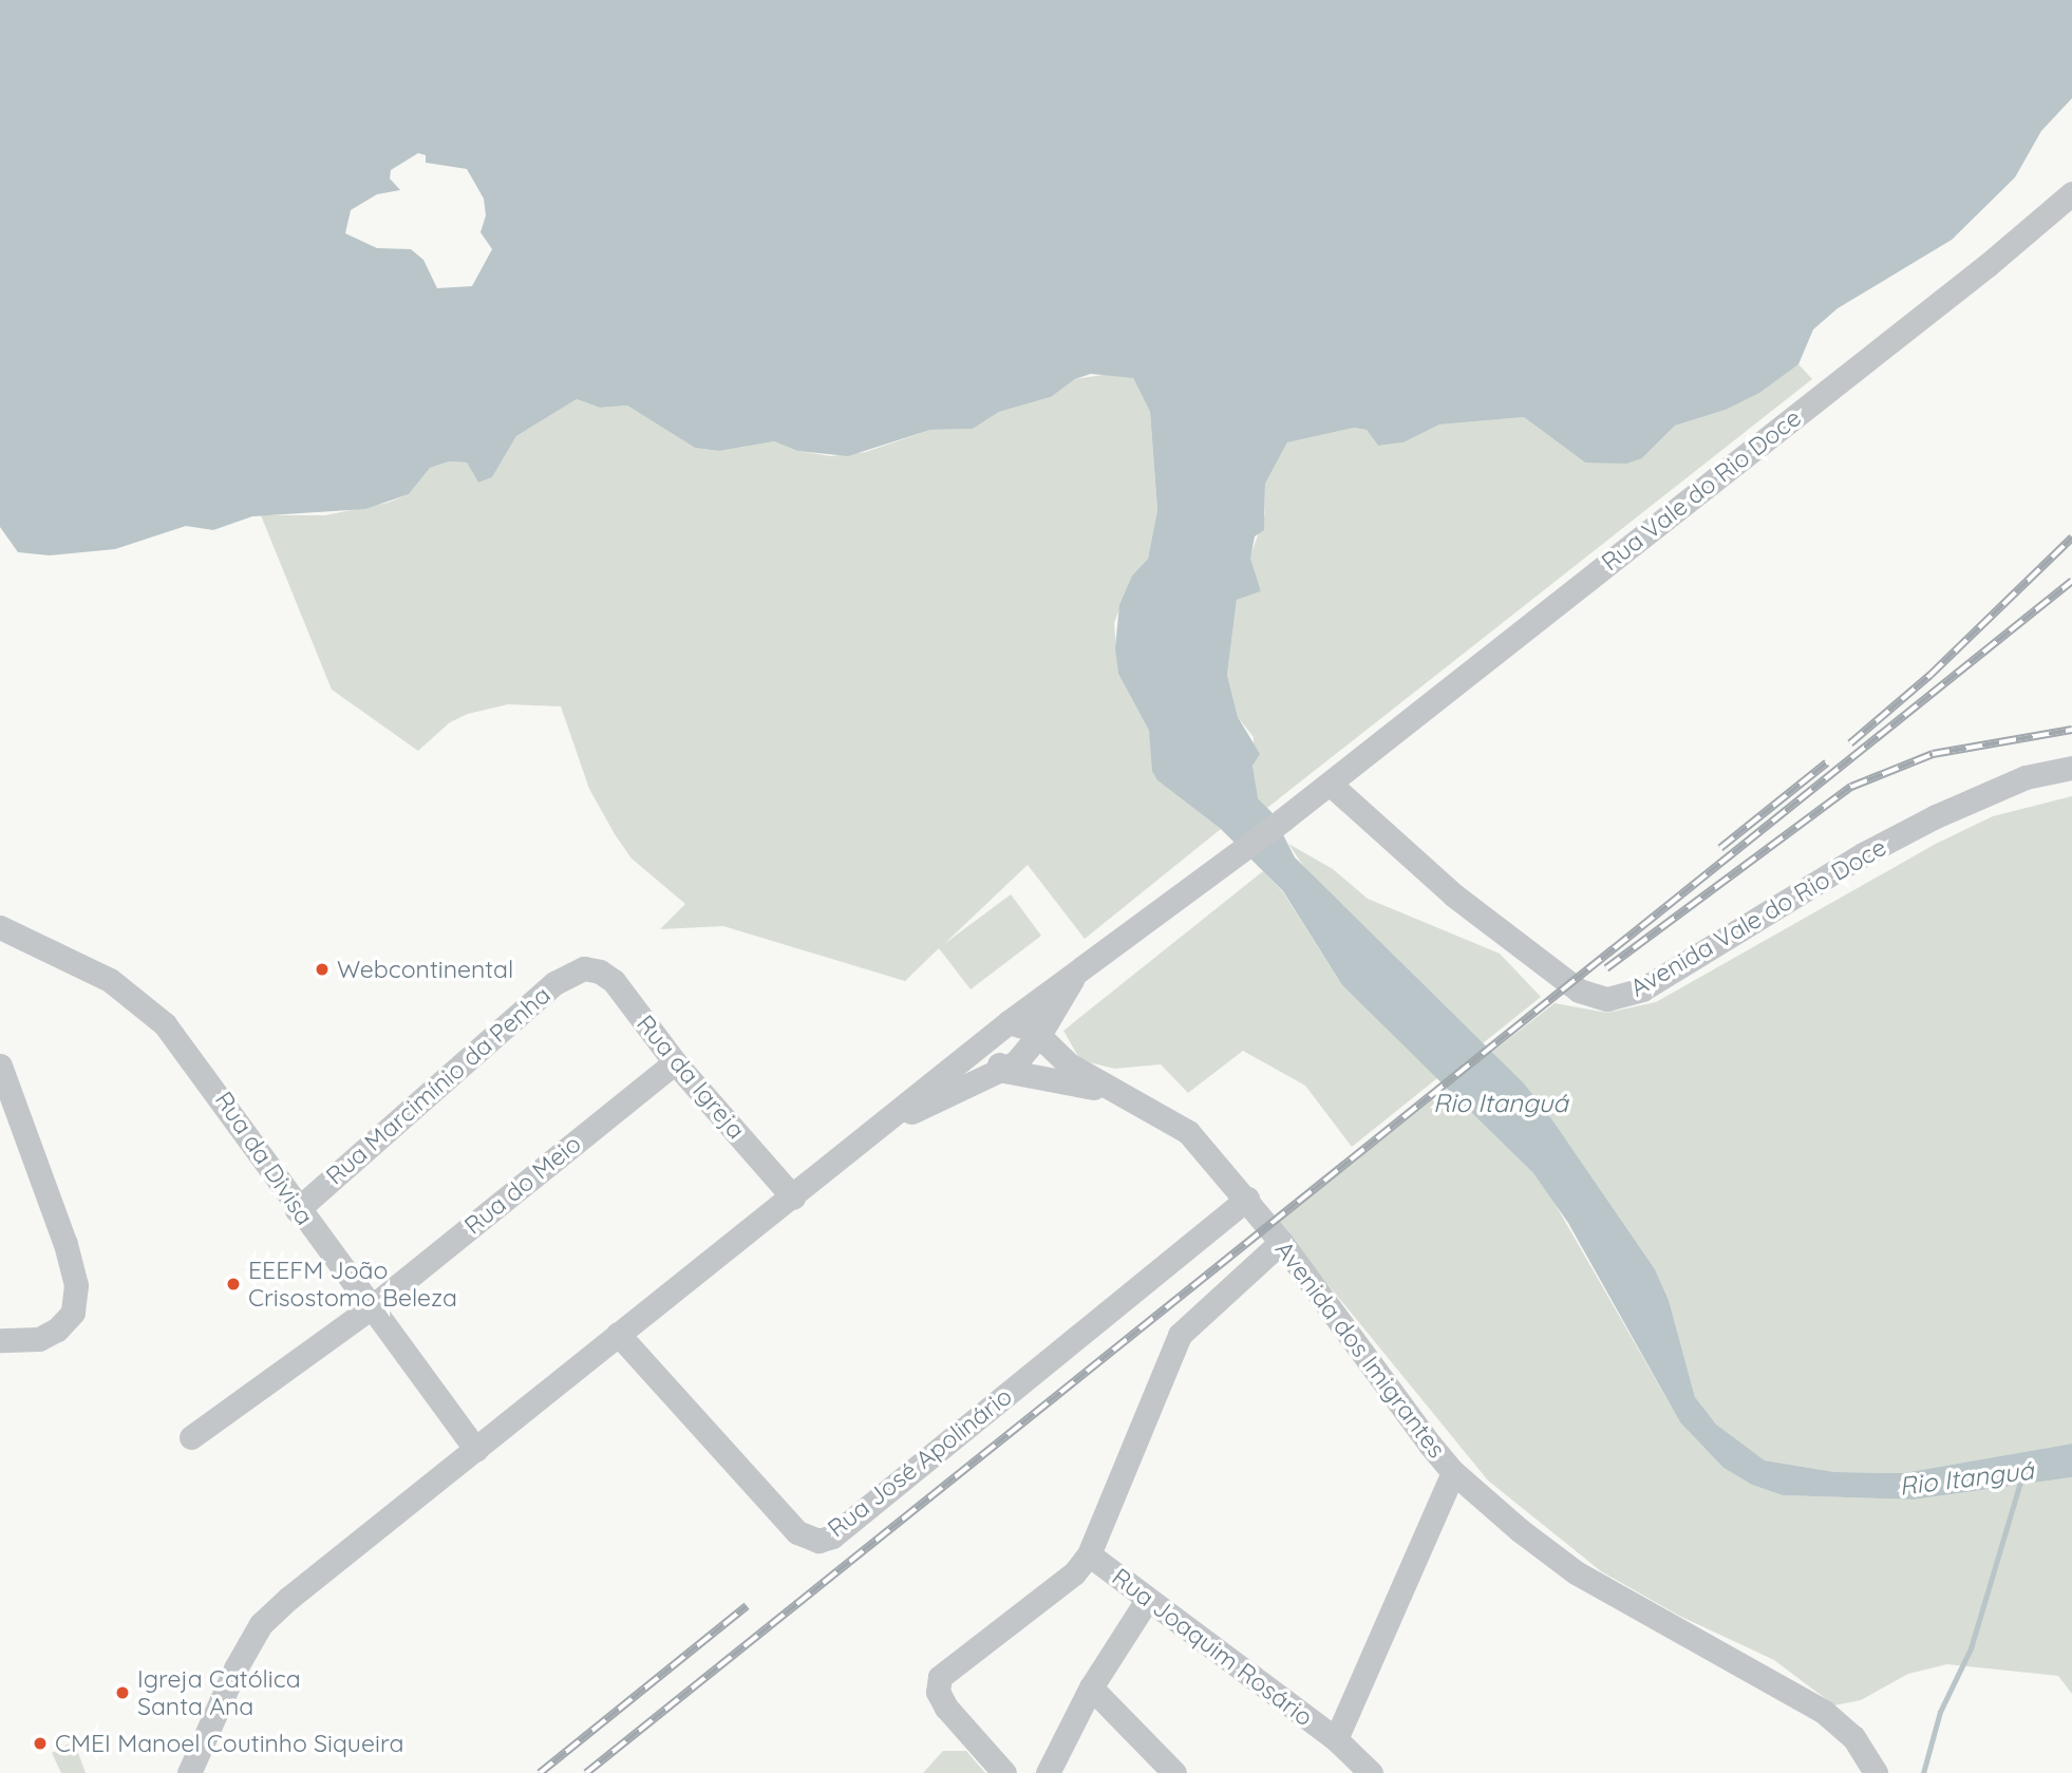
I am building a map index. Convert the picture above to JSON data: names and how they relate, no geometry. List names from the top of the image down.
{
  "streets": {
    "street": [
      "Rua Vale do Rio Doce",
      "Avenida Vale do Rio Doce",
      "Rua da Igreja",
      "Rua Marcimínio da Penha",
      "Rua da Divisa",
      "Rua do Meio",
      "Avenida dos Imigrantes",
      "Rua José Apolinário",
      "Rua Joaquim Rosário"
    ]
  },
  "crossings": [
    ["Rua Vale do Rio Doce", "Avenida Vale do Rio Doce"],
    ["Rua Vale do Rio Doce", "Rua da Igreja"],
    ["Rua Vale do Rio Doce", "Rua da Divisa"],
    ["Rua Vale do Rio Doce", "Avenida dos Imigrantes"],
    ["Rua Vale do Rio Doce", "Rua José Apolinário"],
    ["Rua da Igreja", "Rua Marcimínio da Penha"],
    ["Rua da Igreja", "Rua do Meio"],
    ["Rua Marcimínio da Penha", "Rua da Divisa"],
    ["Rua da Divisa", "Rua do Meio"],
    ["Avenida dos Imigrantes", "Rua José Apolinário"]
  ],
  "water": ["Rio Itanguá"],
  "places": [
    "Webcontinental",
    "EEEFM João Crisostomo Beleza",
    "Igreja Católica Santa Ana",
    "CMEI Manoel Coutinho Siqueira"
  ]
}
